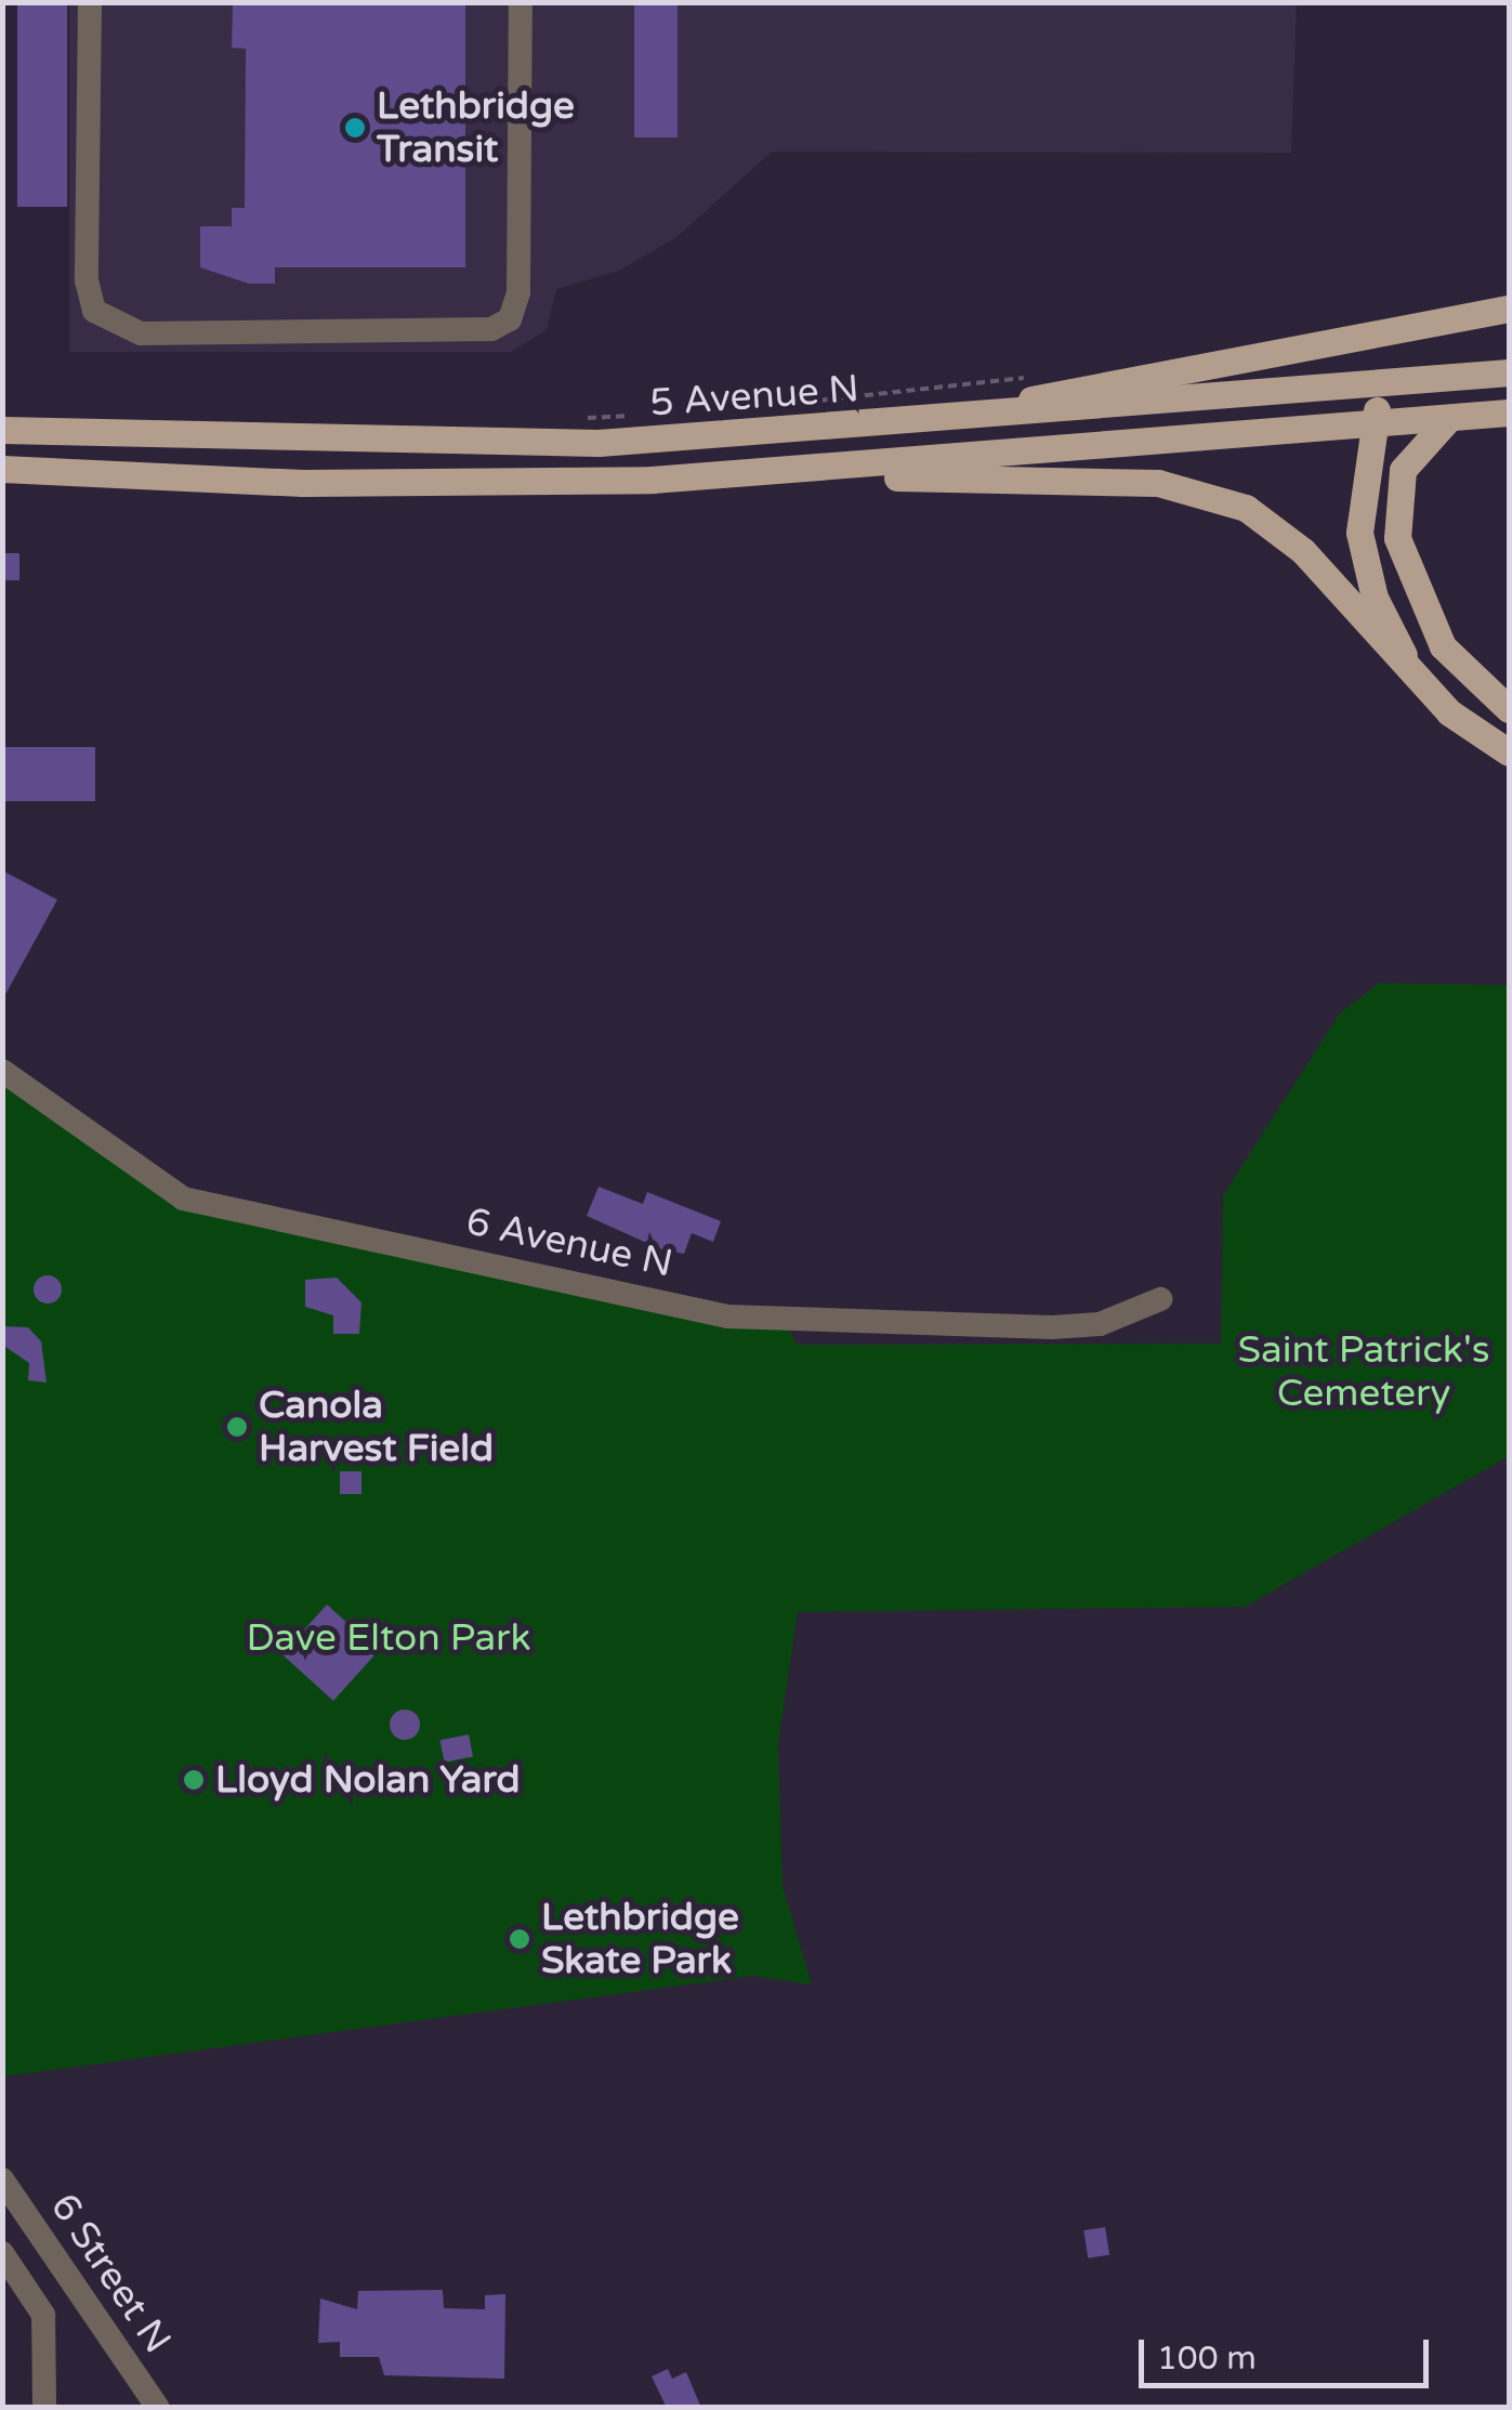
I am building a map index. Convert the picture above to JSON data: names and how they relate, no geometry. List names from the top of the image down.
{
  "streets": {
    "main road": ["5 Avenue N"],
    "street": ["6 Avenue N", "6 Street N"]
  },
  "parks": ["Saint Patrick's Cemetery", "Dave Elton Park"],
  "places": [
    "Lethbridge Transit",
    "Canola Harvest Field",
    "Lloyd Nolan Yard",
    "Lethbridge Skate Park"
  ],
  "scale_bar": "100 m"
}
